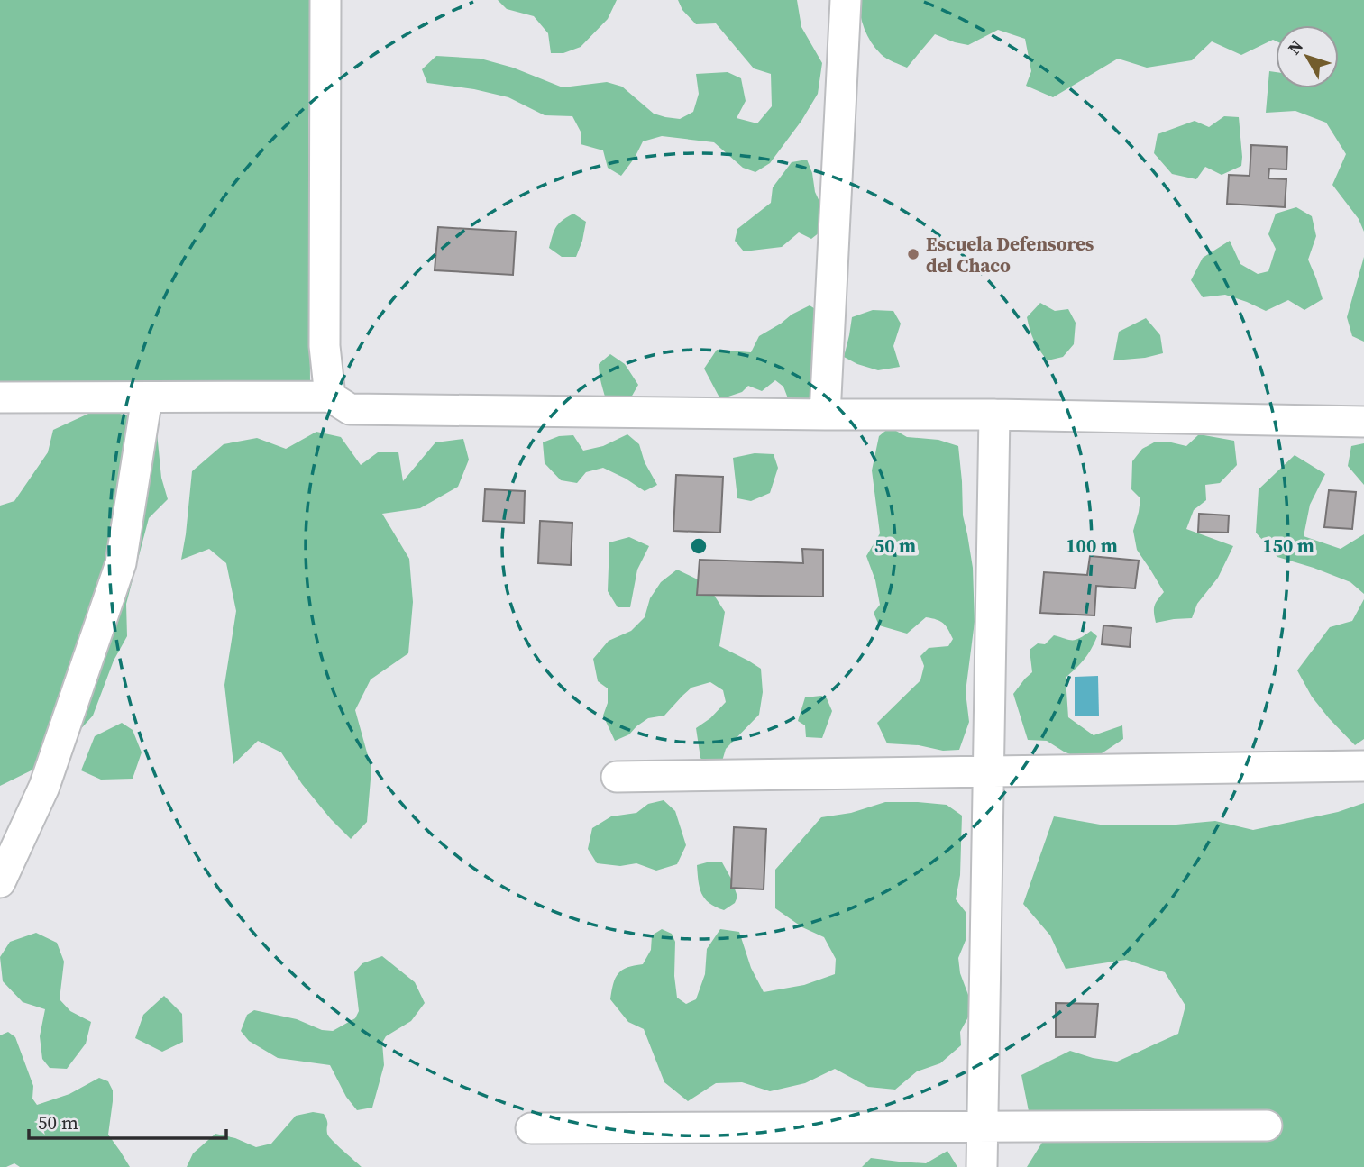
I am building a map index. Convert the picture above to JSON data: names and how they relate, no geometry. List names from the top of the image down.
{
  "places": ["Escuela Defensores del Chaco"],
  "scale_bar": "50 m",
  "north": "top left",
  "rings": ["50 m", "100 m", "150 m"]
}
